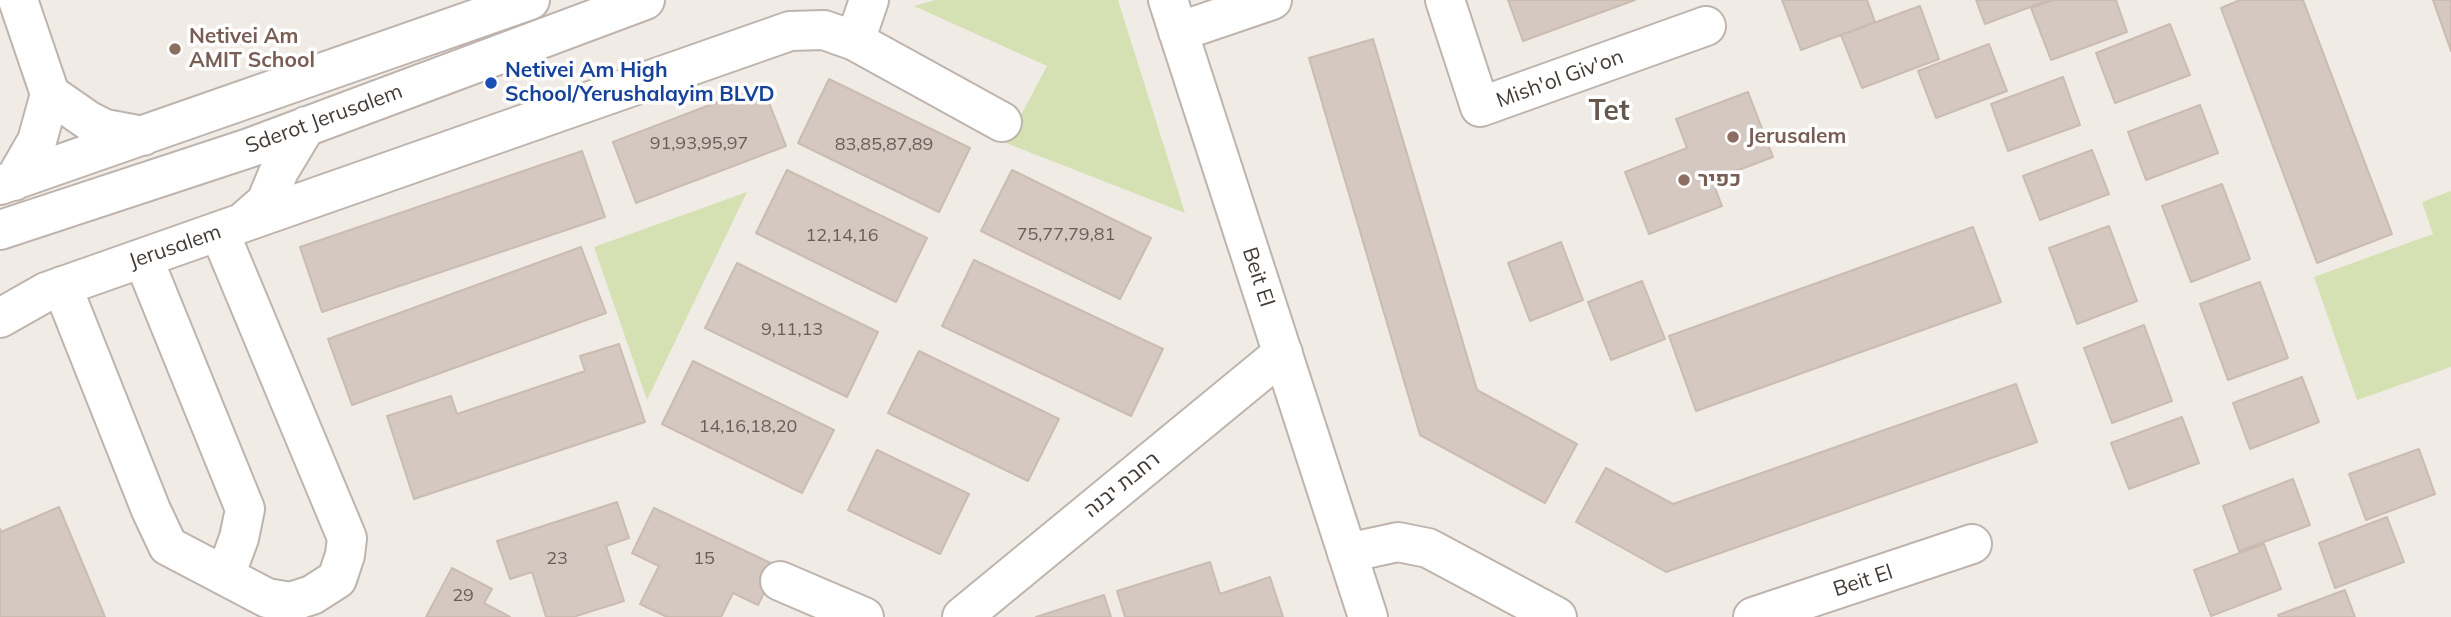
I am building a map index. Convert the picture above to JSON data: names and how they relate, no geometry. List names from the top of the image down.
{
  "streets": {
    "street": [
      "Mish'ol Giv'on",
      "Sderot Jerusalem",
      "Jerusalem",
      "Beit El",
      "רחבת יבנה"
    ]
  },
  "crossings": [
    ["Sderot Jerusalem", "Jerusalem"],
    ["Beit El", "רחבת יבנה"]
  ],
  "districts": ["Tet"],
  "places": [
    "Netivei Am AMIT School",
    "Netivei Am High School/Yerushalayim BLVD",
    "Jerusalem",
    "כפיר"
  ],
  "house_numbers": [
    "91,93,95,97",
    "83,85,87,89",
    "75,77,79,81",
    "12,14,16",
    "9,11,13",
    "14,16,18,20",
    "23",
    "15",
    "29"
  ]
}
